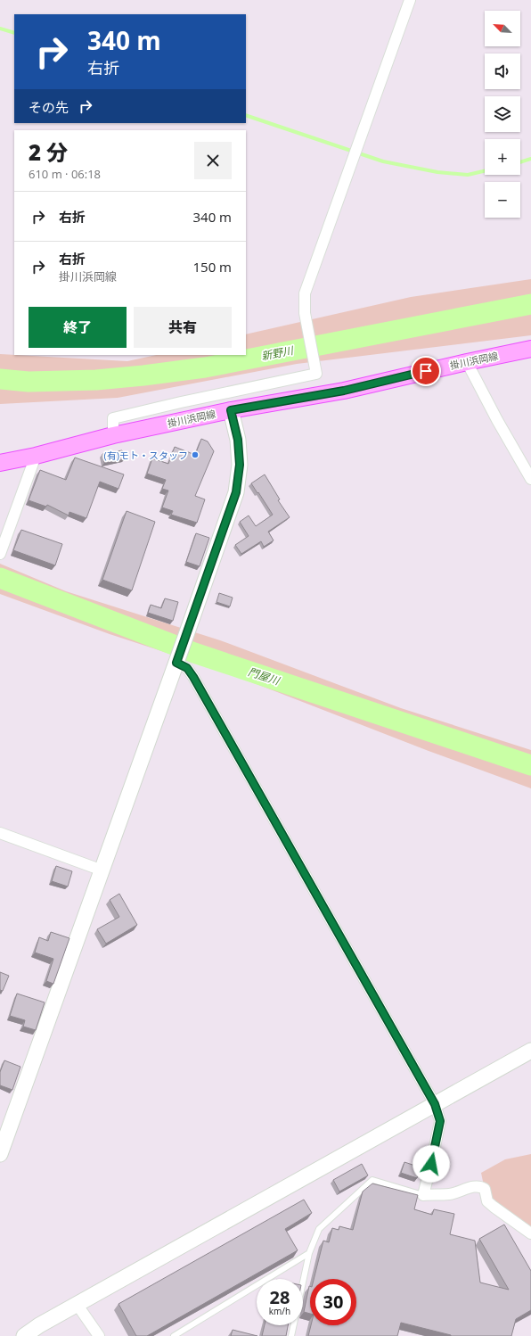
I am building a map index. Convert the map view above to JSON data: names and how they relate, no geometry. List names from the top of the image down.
{
  "streets": {
    "main road": ["掛川浜岡線"]
  },
  "water": ["新野川", "門屋川"],
  "places": ["(有)モト・スタッフ"],
  "north": "top left",
  "page": {
    "map_buttons": ["+", "−"],
    "turn": ["340 m", "右折"],
    "then": "その先",
    "heading": ["2 分", "610 m · 06:18"],
    "list": [
      {
        "name": "右折",
        "value": "340 m"
      },
      {
        "name": "右折",
        "note": "掛川浜岡線",
        "value": "150 m"
      }
    ],
    "buttons": ["終了", "共有"],
    "speed": "28 km/h",
    "limit": "30"
  }
}
